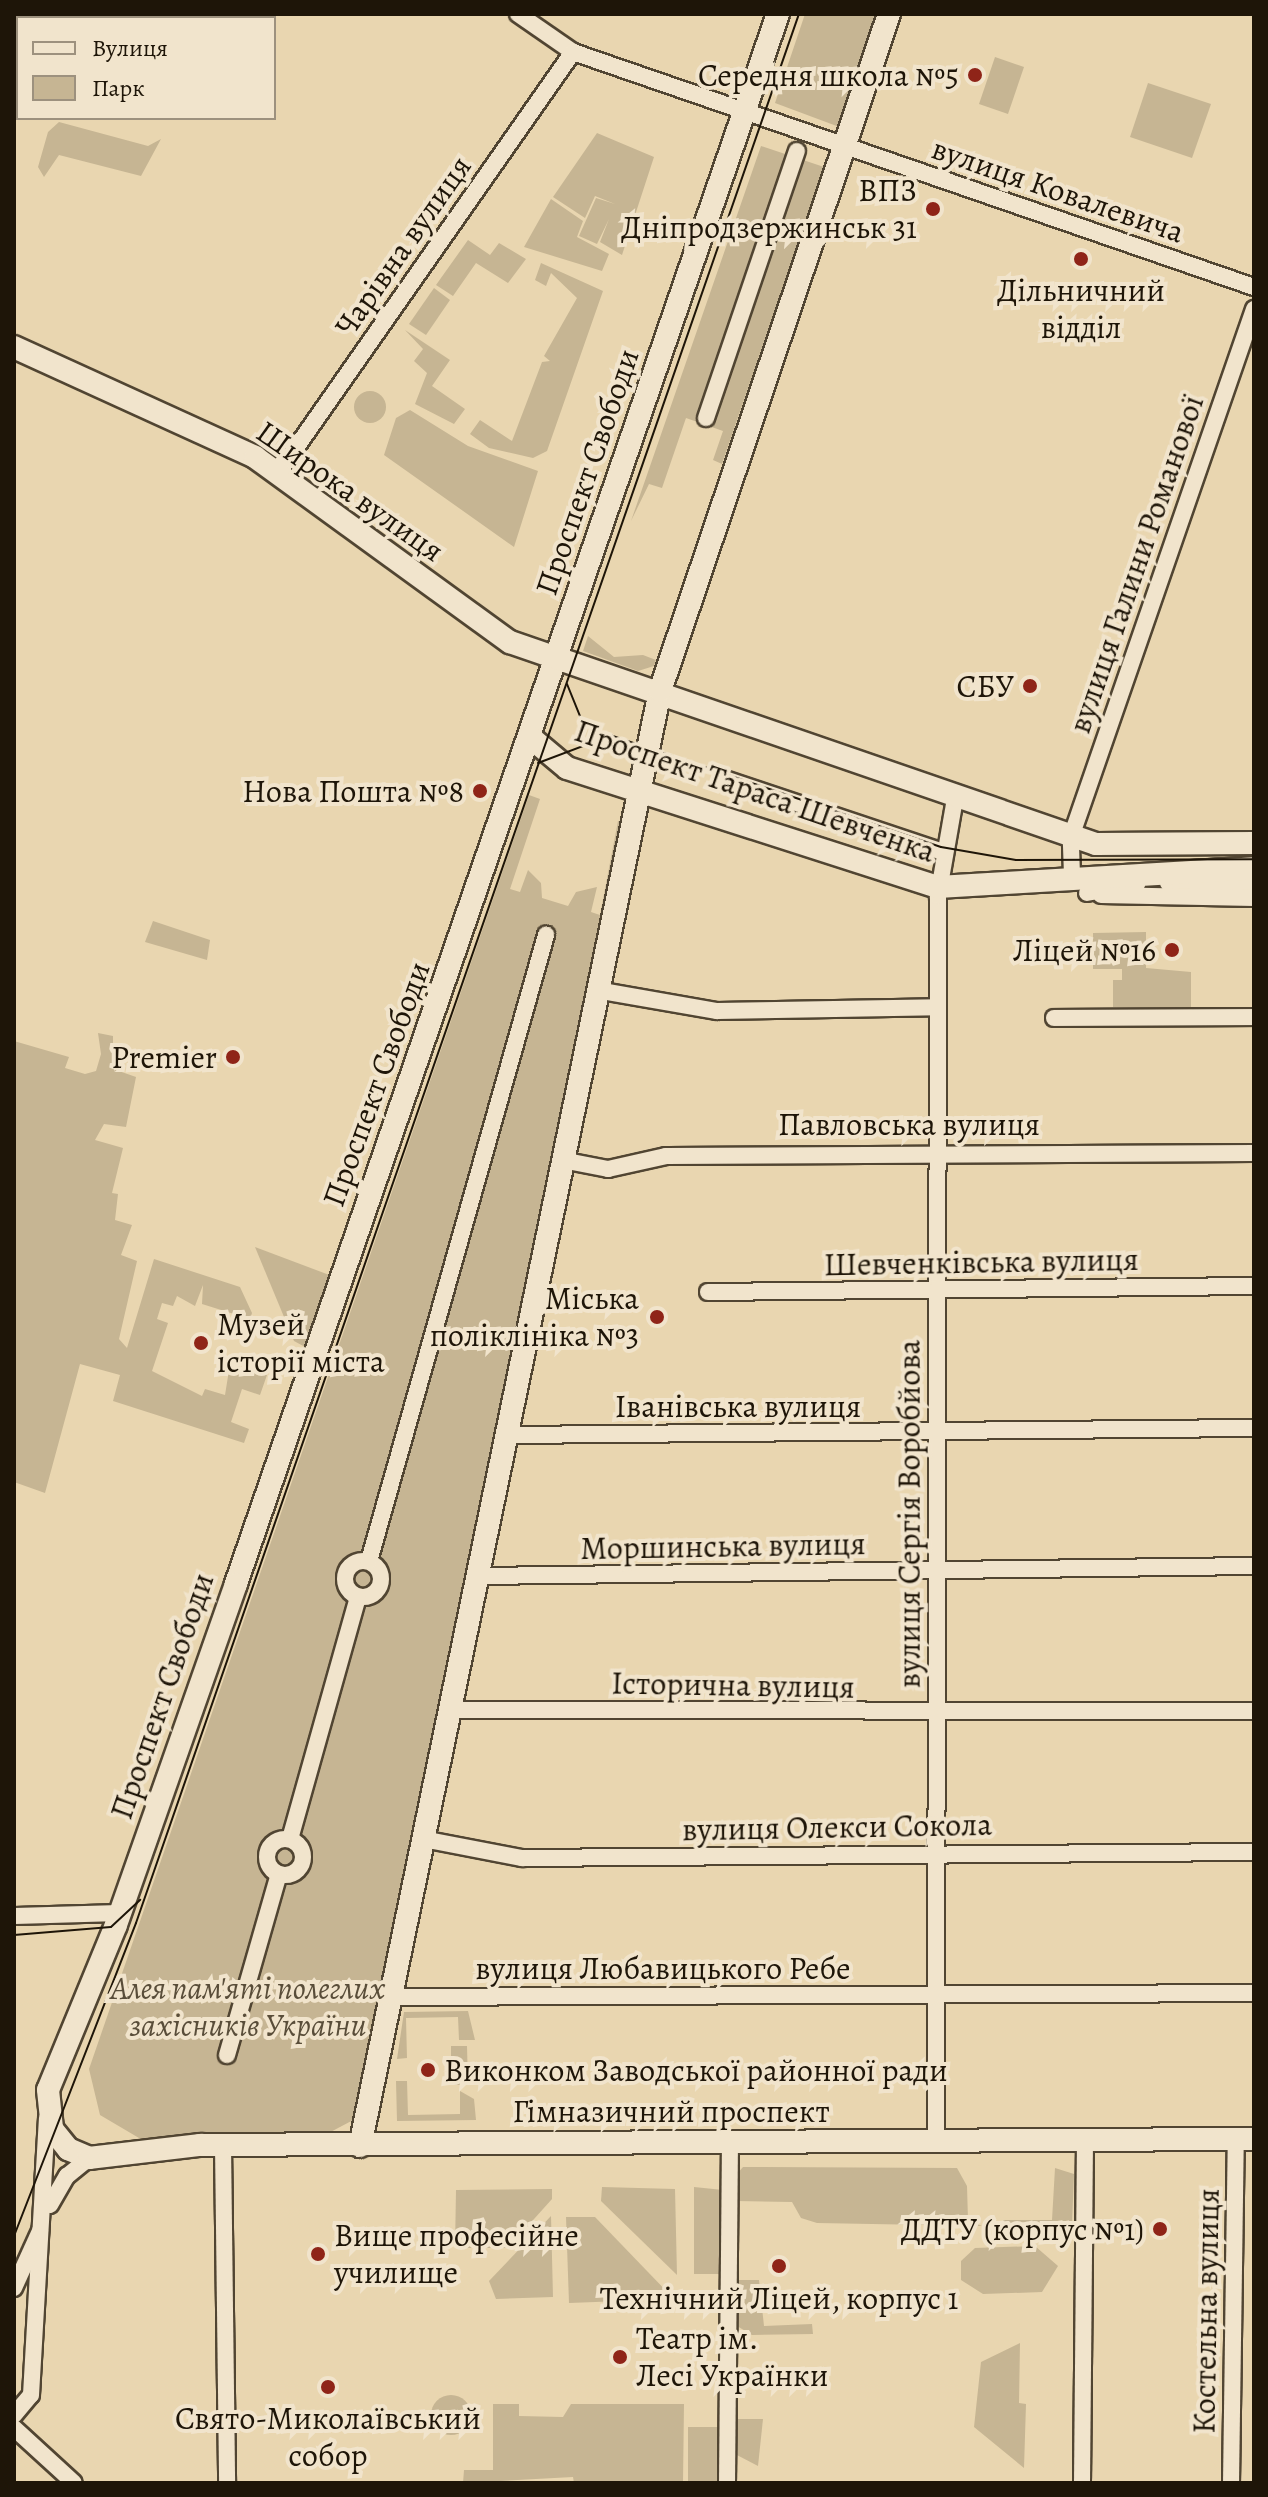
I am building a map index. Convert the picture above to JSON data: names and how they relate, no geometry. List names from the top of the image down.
{
  "streets": {
    "main road": [
      "Проспект Свободи",
      "Широка вулиця",
      "Проспект Тараса Шевченка",
      "Гімназичний проспект"
    ],
    "street": [
      "вулиця Ковалевича",
      "Чарівна вулиця",
      "вулиця Галини Романової",
      "Павловська вулиця",
      "Шевченківська вулиця",
      "Іванівська вулиця",
      "вулиця Сергія Воробйова",
      "Моршинська вулиця",
      "Історична вулиця",
      "вулиця Олекси Сокола",
      "вулиця Любавицького Ребе",
      "Костельна вулиця"
    ]
  },
  "crossings": [
    ["вулиця Ковалевича", "Чарівна вулиця"],
    ["вулиця Ковалевича", "Проспект Свободи"],
    ["Чарівна вулиця", "Широка вулиця"],
    ["Проспект Свободи", "Широка вулиця"],
    ["Проспект Свободи", "Проспект Тараса Шевченка"],
    ["Широка вулиця", "Проспект Тараса Шевченка"],
    ["вулиця Галини Романової", "Проспект Тараса Шевченка"],
    ["Проспект Тараса Шевченка", "вулиця Сергія Воробйова"],
    ["Павловська вулиця", "вулиця Сергія Воробйова"],
    ["Шевченківська вулиця", "вулиця Сергія Воробйова"],
    ["Іванівська вулиця", "вулиця Сергія Воробйова"],
    ["вулиця Сергія Воробйова", "Моршинська вулиця"],
    ["вулиця Сергія Воробйова", "Історична вулиця"],
    ["вулиця Сергія Воробйова", "вулиця Олекси Сокола"],
    ["вулиця Сергія Воробйова", "вулиця Любавицького Ребе"],
    ["вулиця Сергія Воробйова", "Гімназичний проспект"],
    ["Гімназичний проспект", "Костельна вулиця"]
  ],
  "parks": ["Алея пам'яті полеглих захісників України"],
  "places": [
    "Середня школа №5",
    "ВПЗ Дніпродзержинськ 31",
    "Дільничний відділ",
    "СБУ",
    "Нова Пошта №8",
    "Ліцей №16",
    "Premier",
    "Міська поліклініка №3",
    "Музей історії міста",
    "Виконком Заводської районної ради",
    "ДДТУ (корпус №1)",
    "Вище професійне училище",
    "Технічний Ліцей, корпус 1",
    "Театр ім. Лесі Українки",
    "Свято-Миколаївський собор"
  ],
  "legend": ["Вулиця", "Парк"]
}
